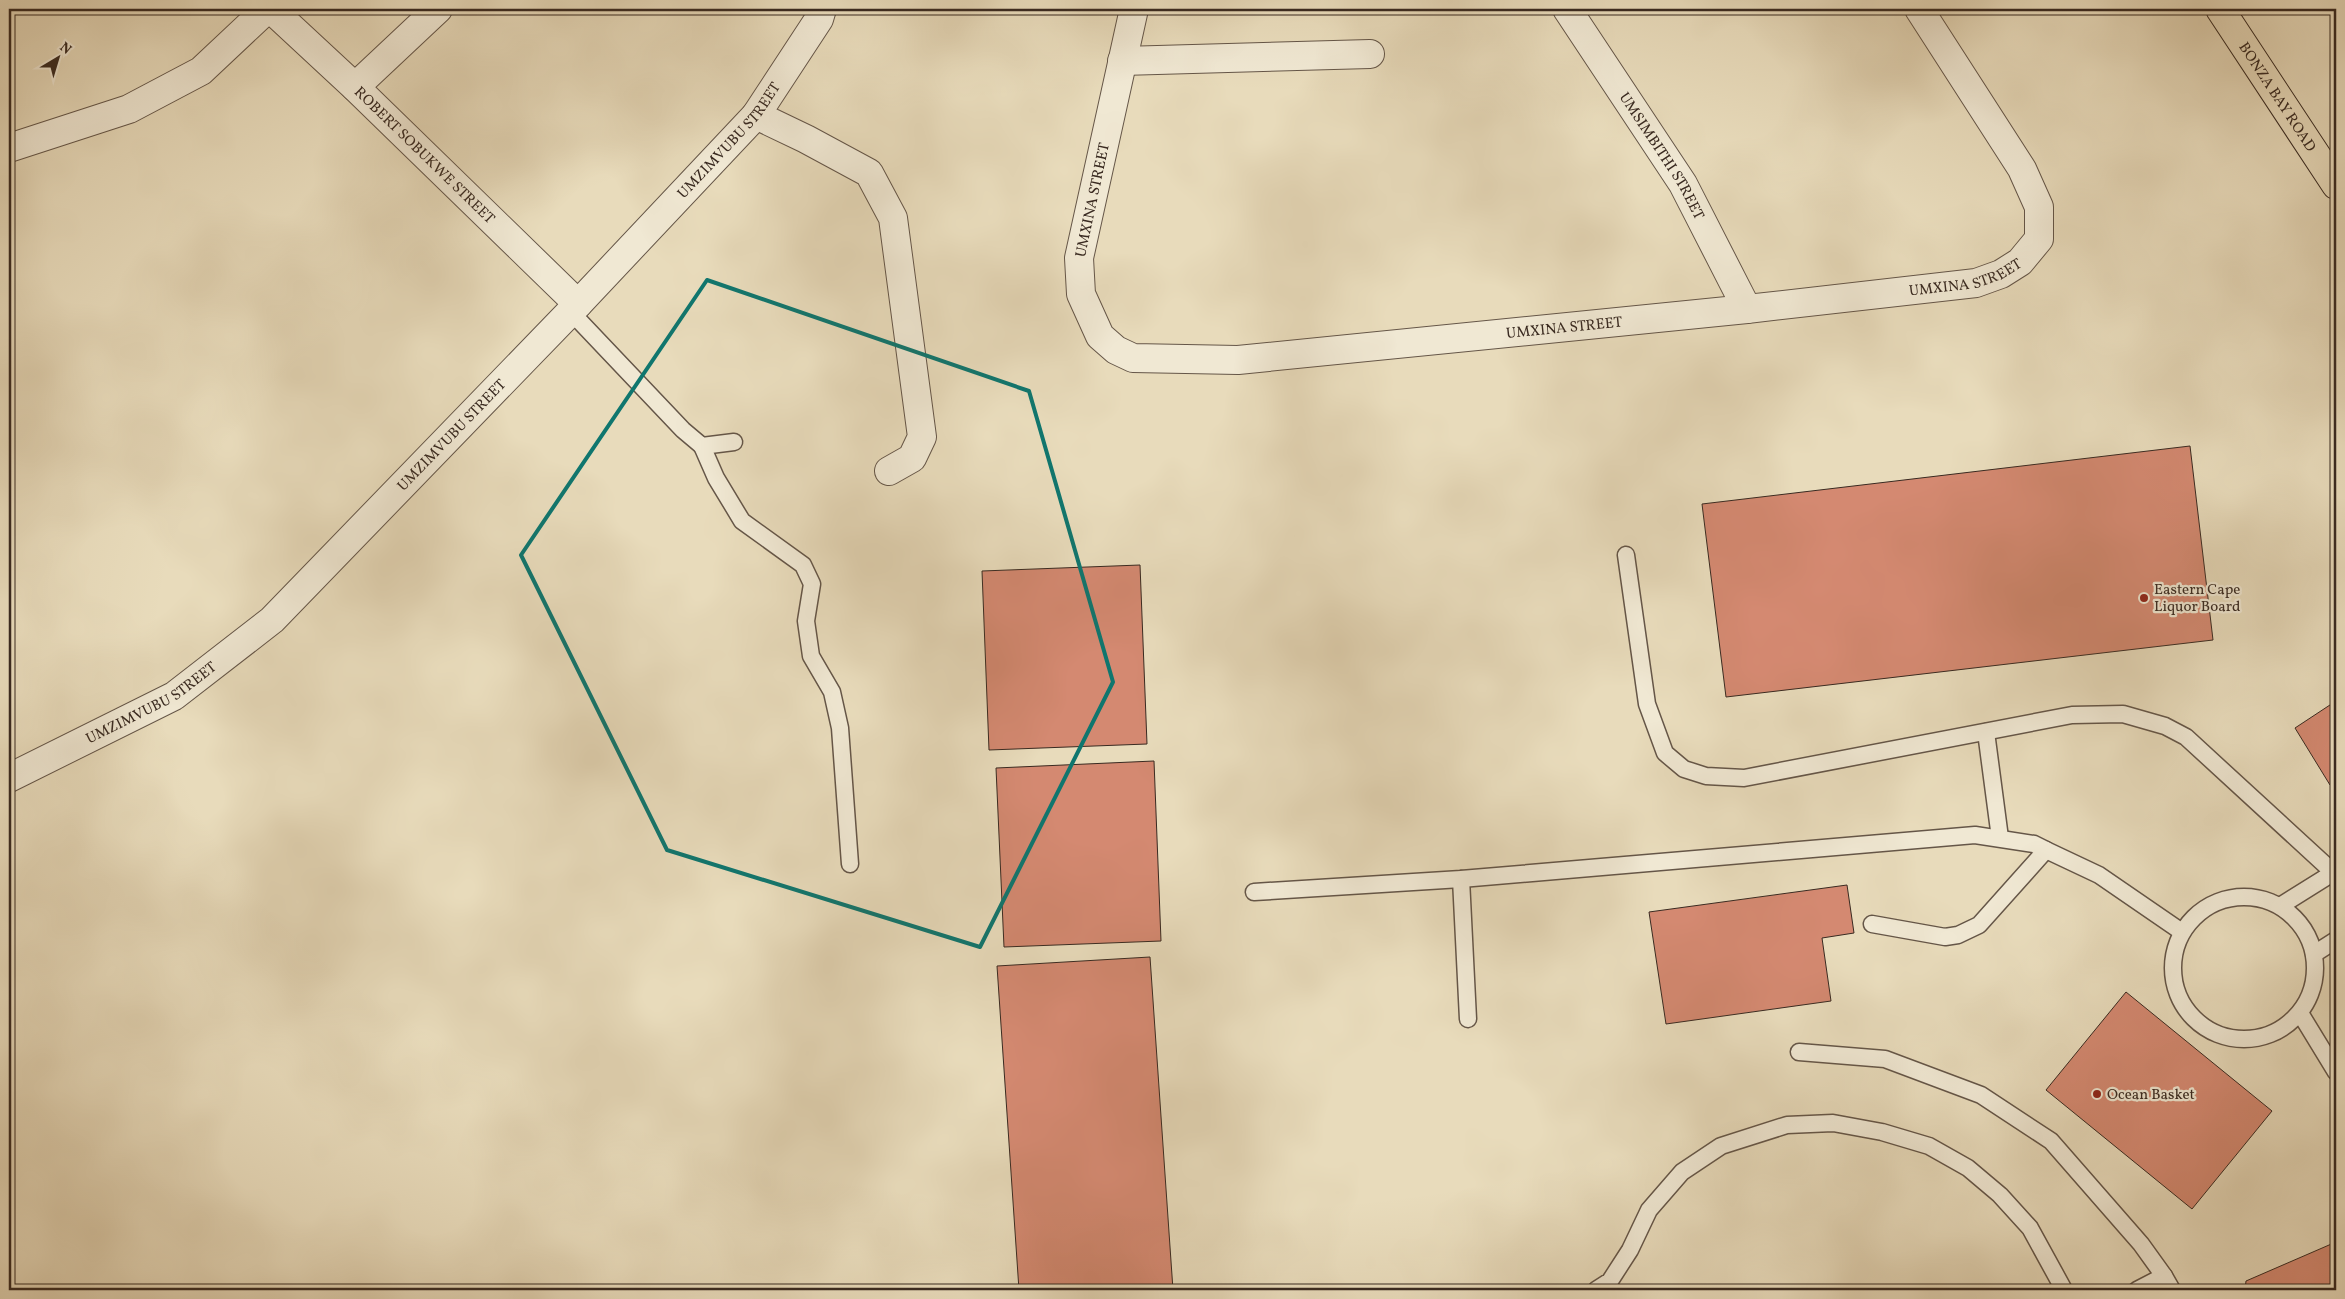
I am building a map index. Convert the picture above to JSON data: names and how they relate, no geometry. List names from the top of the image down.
{
  "streets": {
    "main road": ["BONZA BAY ROAD"],
    "street": [
      "UMZIMVUBU STREET",
      "ROBERT SOBUKWE STREET",
      "UMSIMBITHI STREET",
      "UMXINA STREET"
    ]
  },
  "crossings": [
    ["UMZIMVUBU STREET", "ROBERT SOBUKWE STREET"],
    ["UMSIMBITHI STREET", "UMXINA STREET"]
  ],
  "places": ["Eastern Cape Liquor Board", "Ocean Basket"],
  "north": "top right"
}
